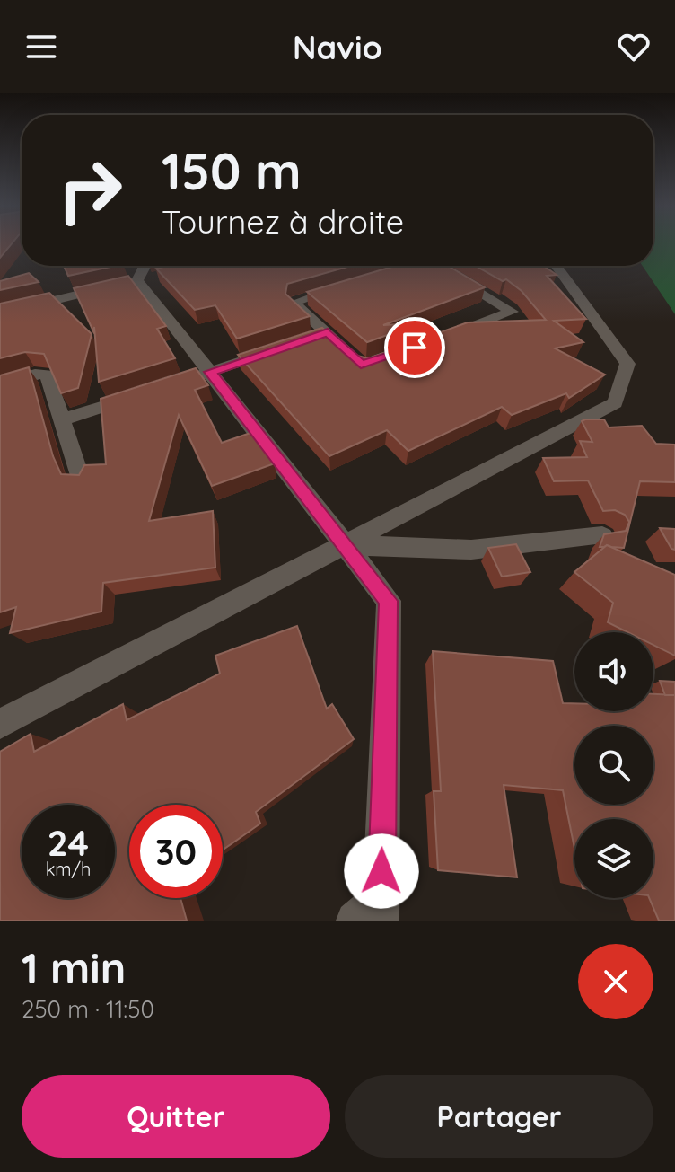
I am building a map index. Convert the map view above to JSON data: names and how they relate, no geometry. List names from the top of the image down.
{
  "page": {
    "header": "Navio",
    "turn": ["150 m", "Tournez à droite"],
    "speed": "24 km/h",
    "limit": "30",
    "heading": ["1 min", "250 m · 11:50"],
    "buttons": ["Quitter", "Partager"]
  }
}
